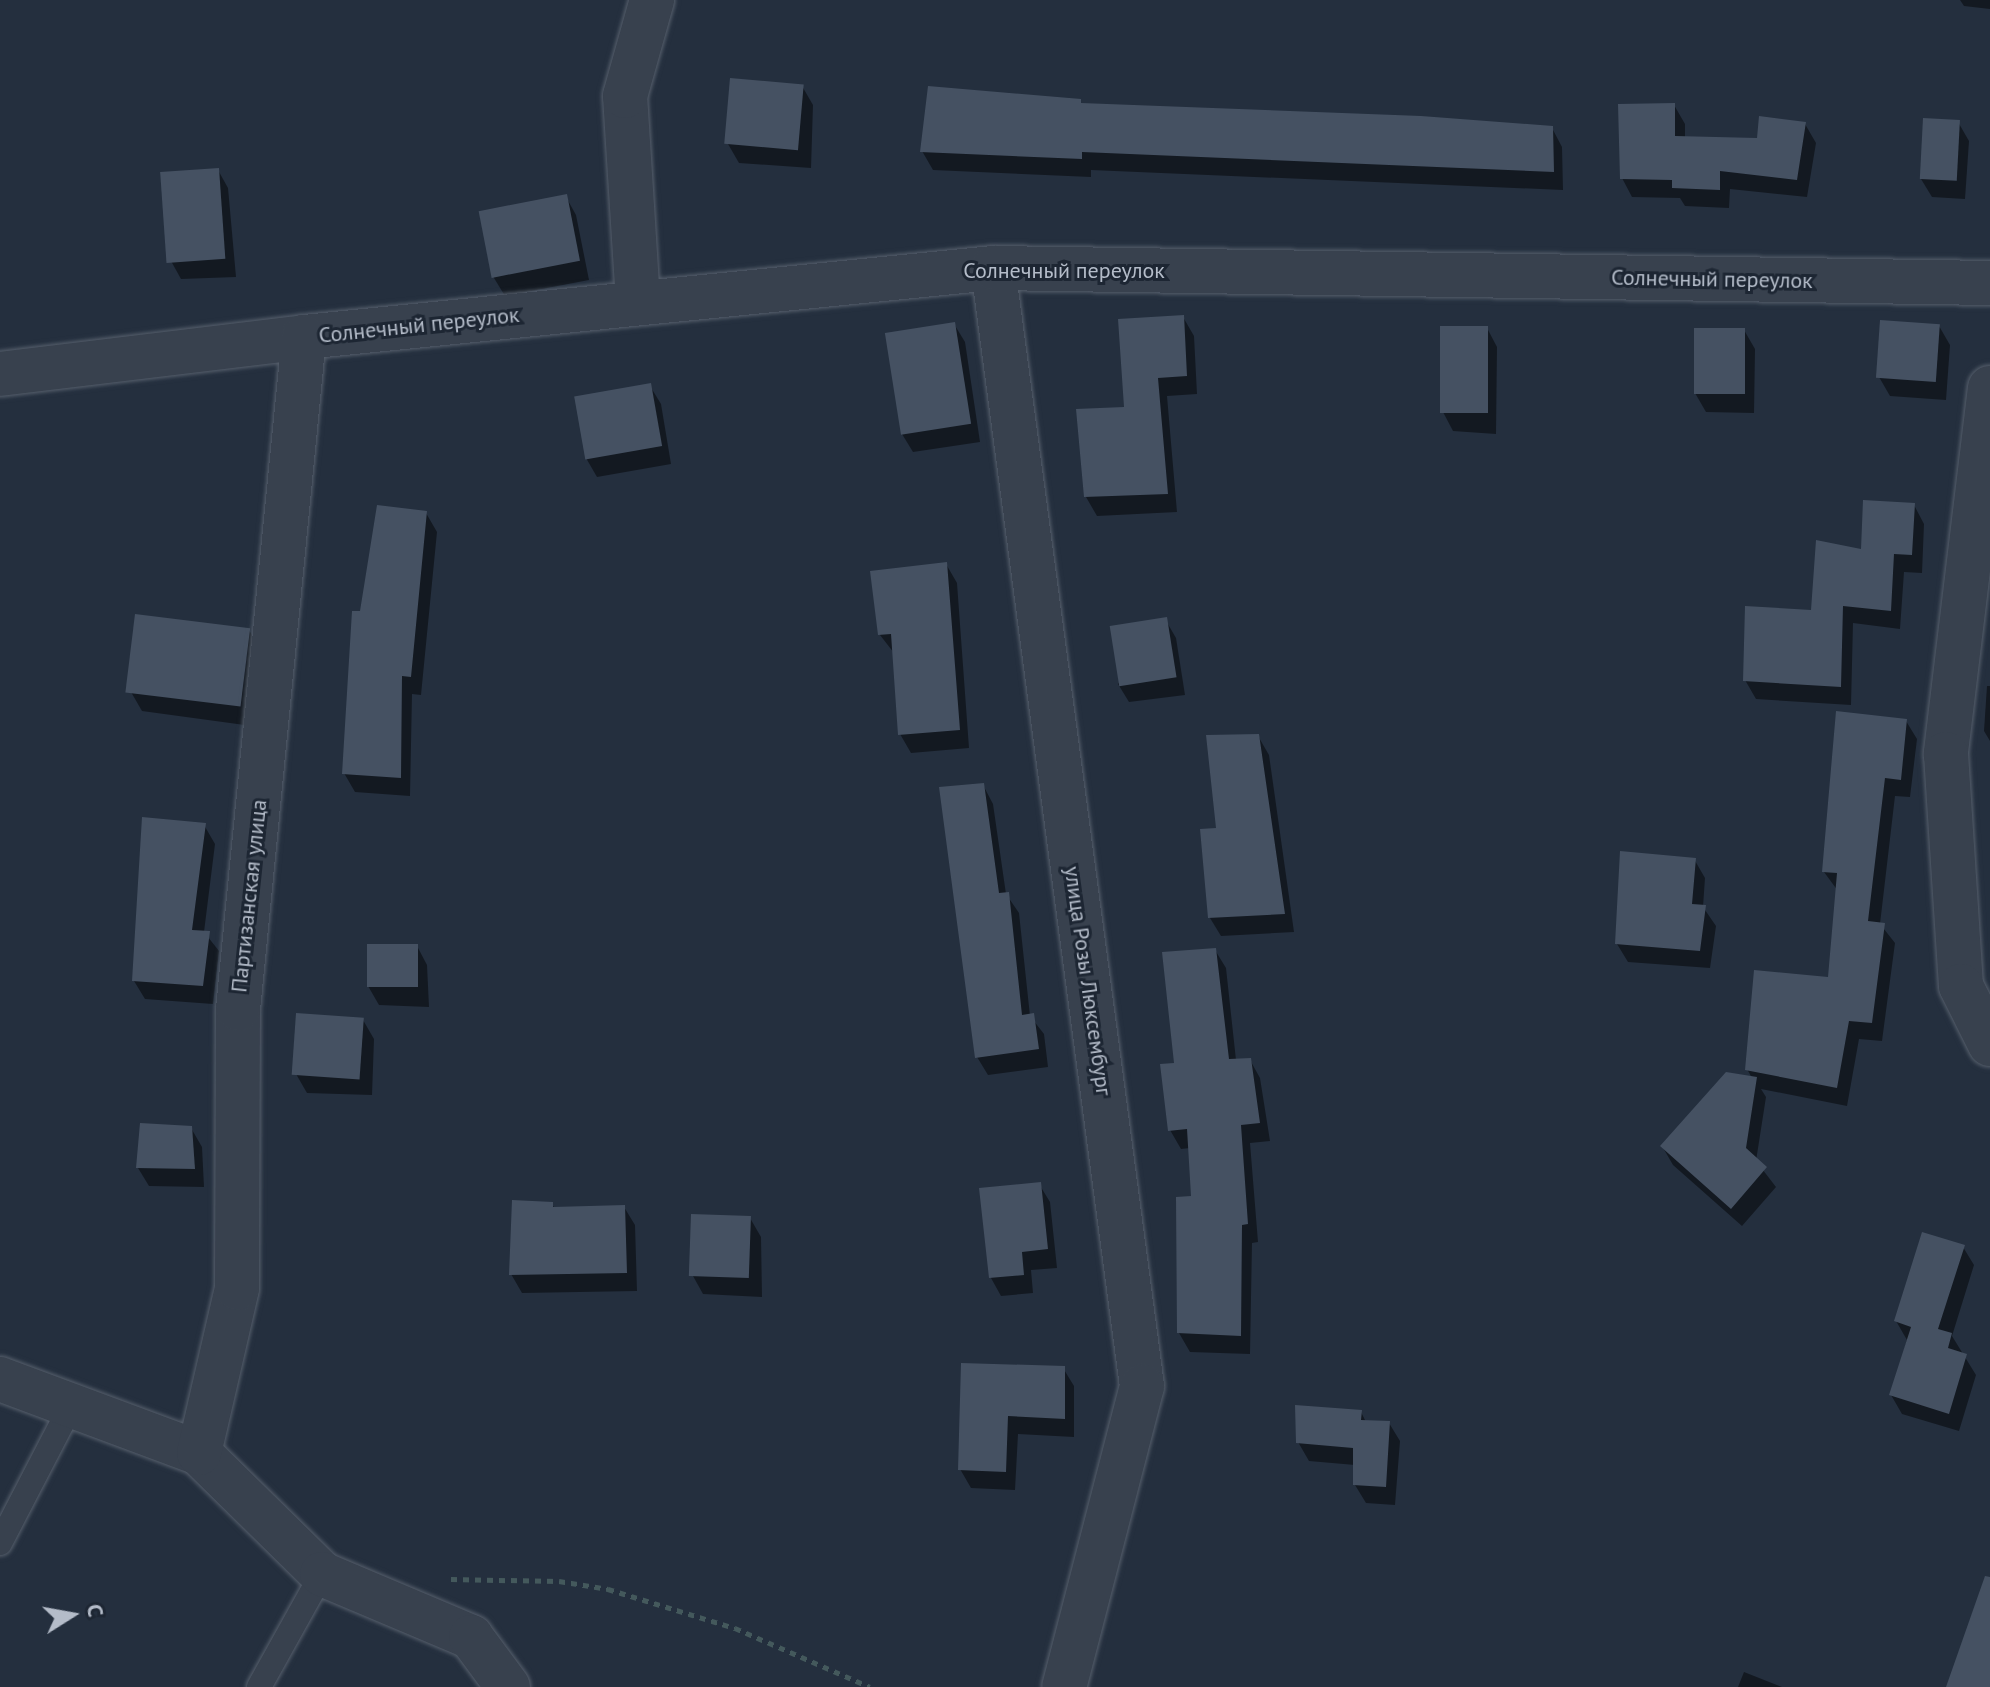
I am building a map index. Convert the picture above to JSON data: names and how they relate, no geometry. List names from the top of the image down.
{
  "streets": {
    "street": ["Солнечный переулок", "Партизанская улица", "улица Розы Люксембург"]
  },
  "crossings": [
    ["Солнечный переулок", "Партизанская улица"],
    ["Солнечный переулок", "улица Розы Люксембург"]
  ],
  "north": "right"
}
